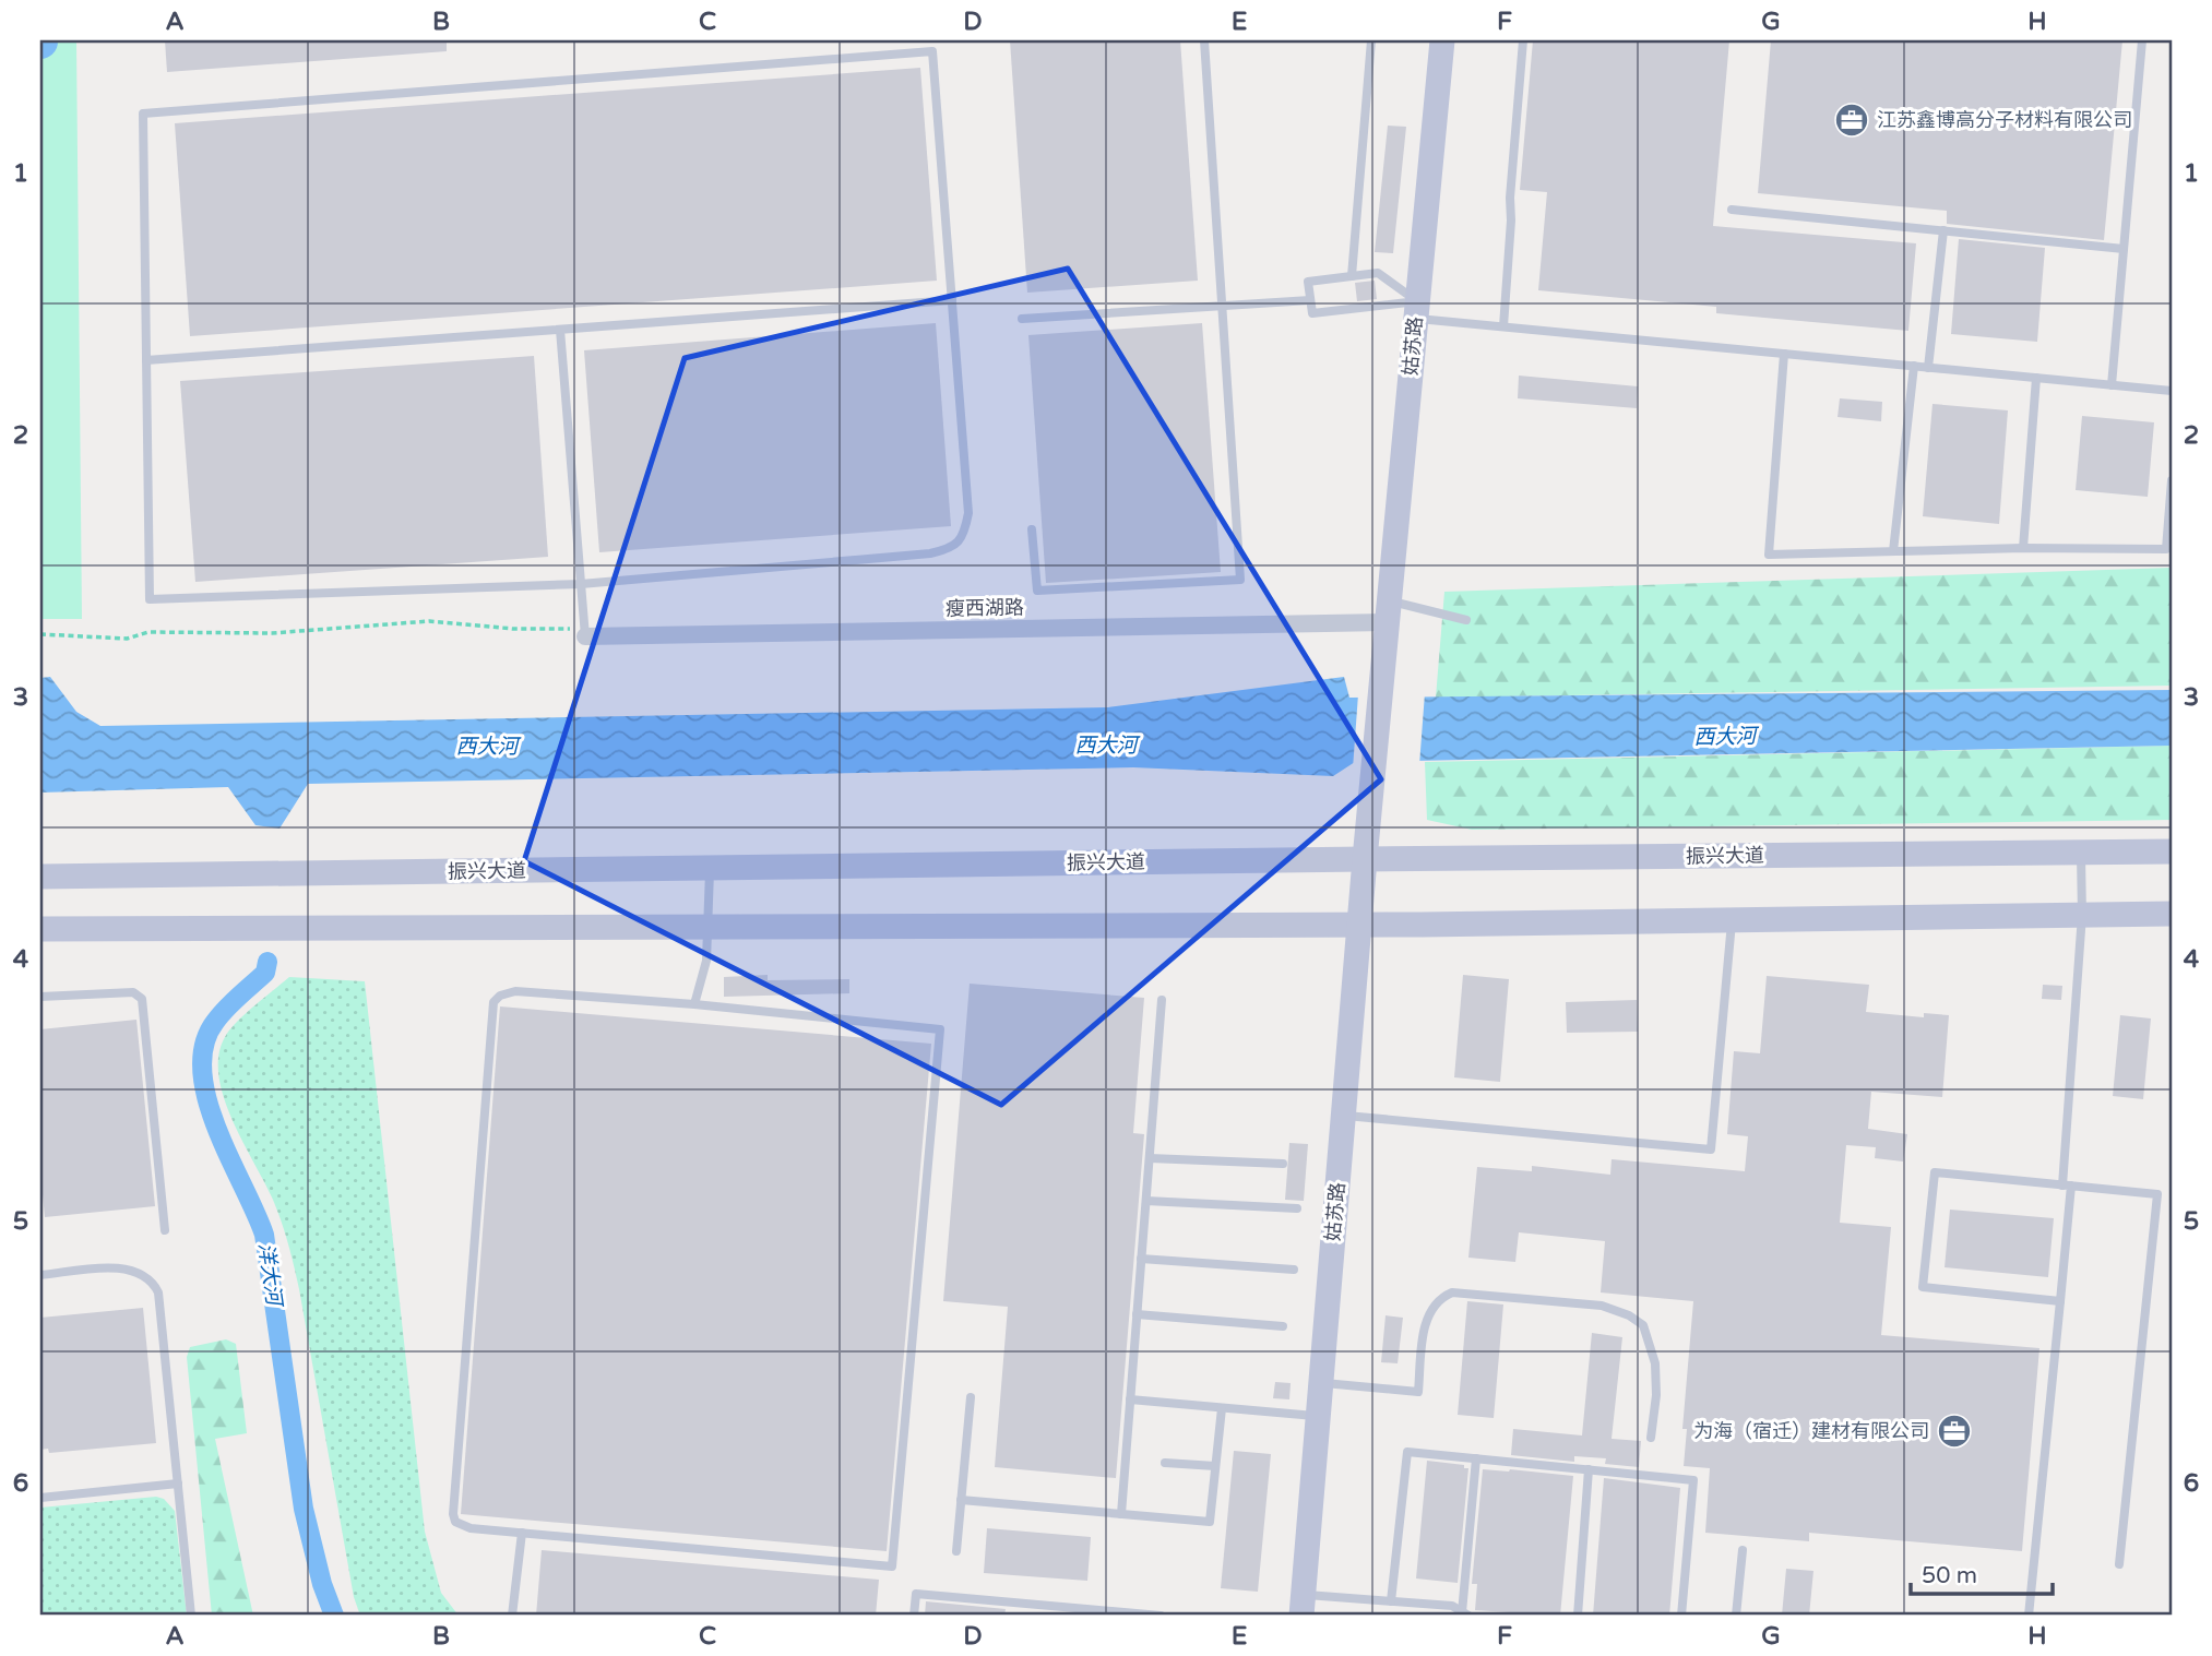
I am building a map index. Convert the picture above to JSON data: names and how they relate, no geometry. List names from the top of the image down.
{
  "streets": {
    "main road": ["姑苏路", "振兴大道"],
    "street": ["瘦西湖路"]
  },
  "crossings": [
    ["姑苏路", "瘦西湖路"],
    ["姑苏路", "振兴大道"]
  ],
  "water": ["西大河", "洋大河"],
  "places": {
    "office": ["江苏鑫博高分子材料有限公司", "为海（宿迁）建材有限公司"]
  },
  "scale_bar": "50 m",
  "grid": {
    "columns": [
      "A",
      "B",
      "C",
      "D",
      "E",
      "F",
      "G",
      "H"
    ],
    "rows": [
      "1",
      "2",
      "3",
      "4",
      "5",
      "6"
    ]
  }
}
